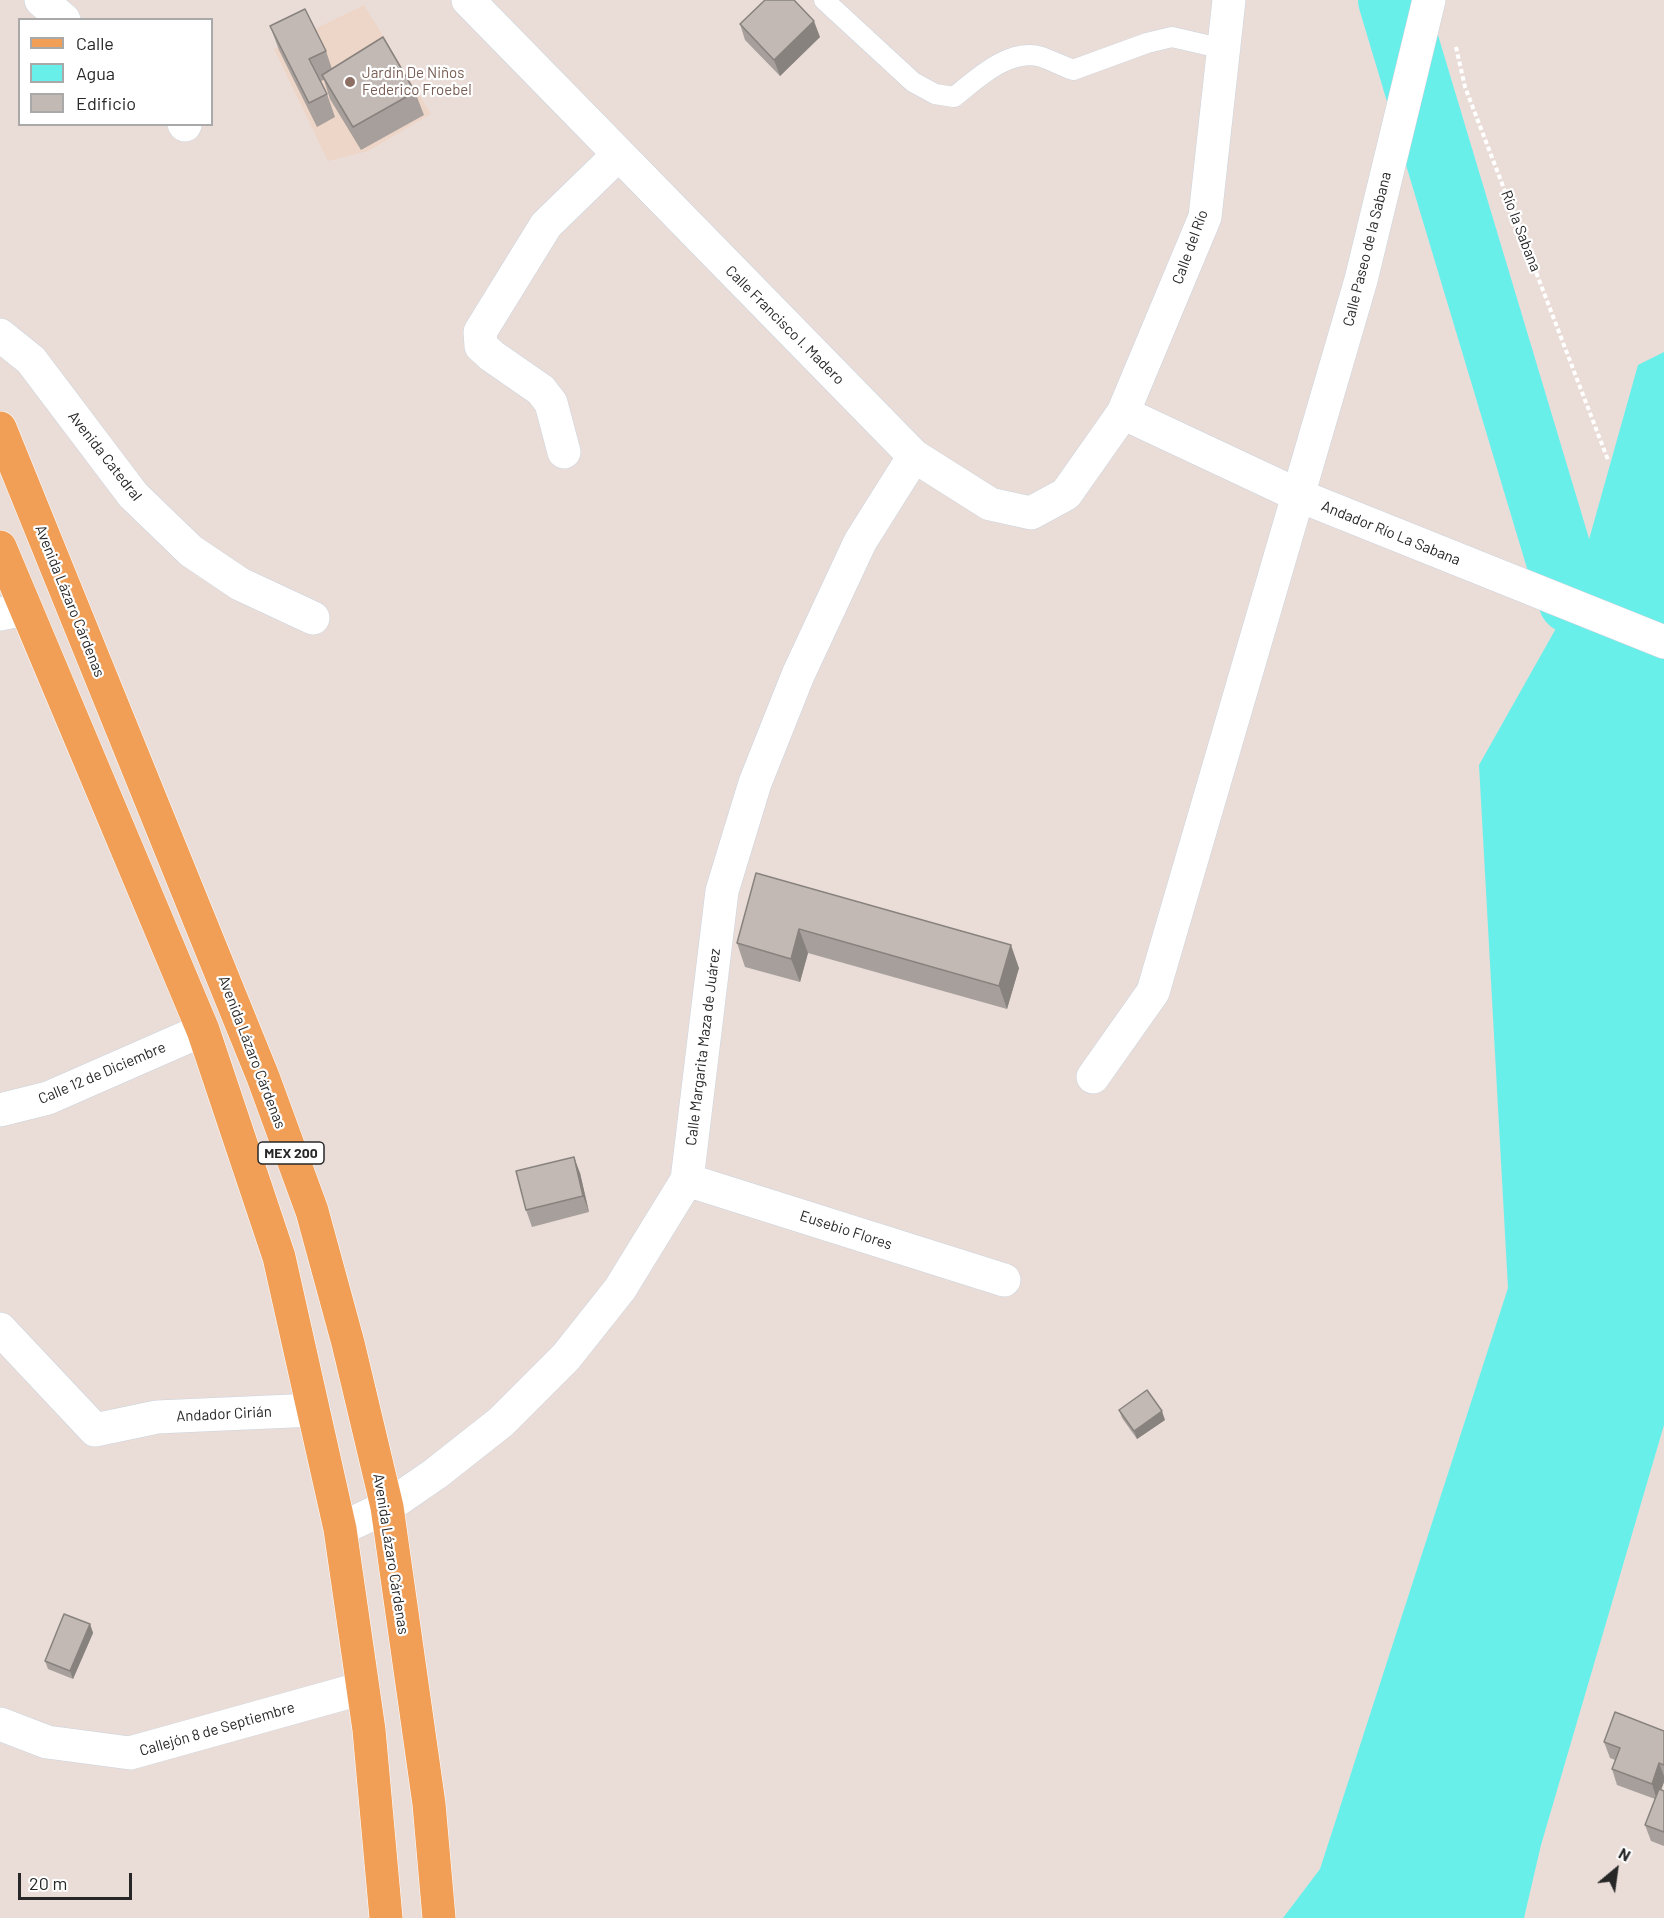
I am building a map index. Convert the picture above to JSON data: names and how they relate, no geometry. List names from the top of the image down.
{
  "streets": {
    "main road": ["Avenida Lázaro Cárdenas", "MEX 200"],
    "street": [
      "Calle del Río",
      "Calle Paseo de la Sabana",
      "Calle Francisco I. Madero",
      "Avenida Catedral",
      "Andador Río La Sabana",
      "Calle Margarita Maza de Juárez",
      "Calle 12 de Diciembre",
      "Eusebio Flores",
      "Andador Cirián",
      "Callejón 8 de Septiembre"
    ],
    "path": ["Río la Sabana"]
  },
  "crossings": [
    ["Calle del Río", "Calle Francisco I. Madero"],
    ["Calle del Río", "Andador Río La Sabana"],
    ["Calle Paseo de la Sabana", "Andador Río La Sabana"],
    ["Calle Francisco I. Madero", "Andador Río La Sabana"],
    ["Calle Francisco I. Madero", "Calle Margarita Maza de Juárez"],
    ["Avenida Lázaro Cárdenas", "Calle Margarita Maza de Juárez"],
    ["Calle Margarita Maza de Juárez", "MEX 200"],
    ["Calle Margarita Maza de Juárez", "Eusebio Flores"],
    ["Calle 12 de Diciembre", "MEX 200"],
    ["MEX 200", "Andador Cirián"],
    ["MEX 200", "Callejón 8 de Septiembre"]
  ],
  "places": ["Jardin De Niños Federico Froebel"],
  "legend": ["Calle", "Agua", "Edificio"],
  "scale_bar": "20 m",
  "north": "top right"
}
